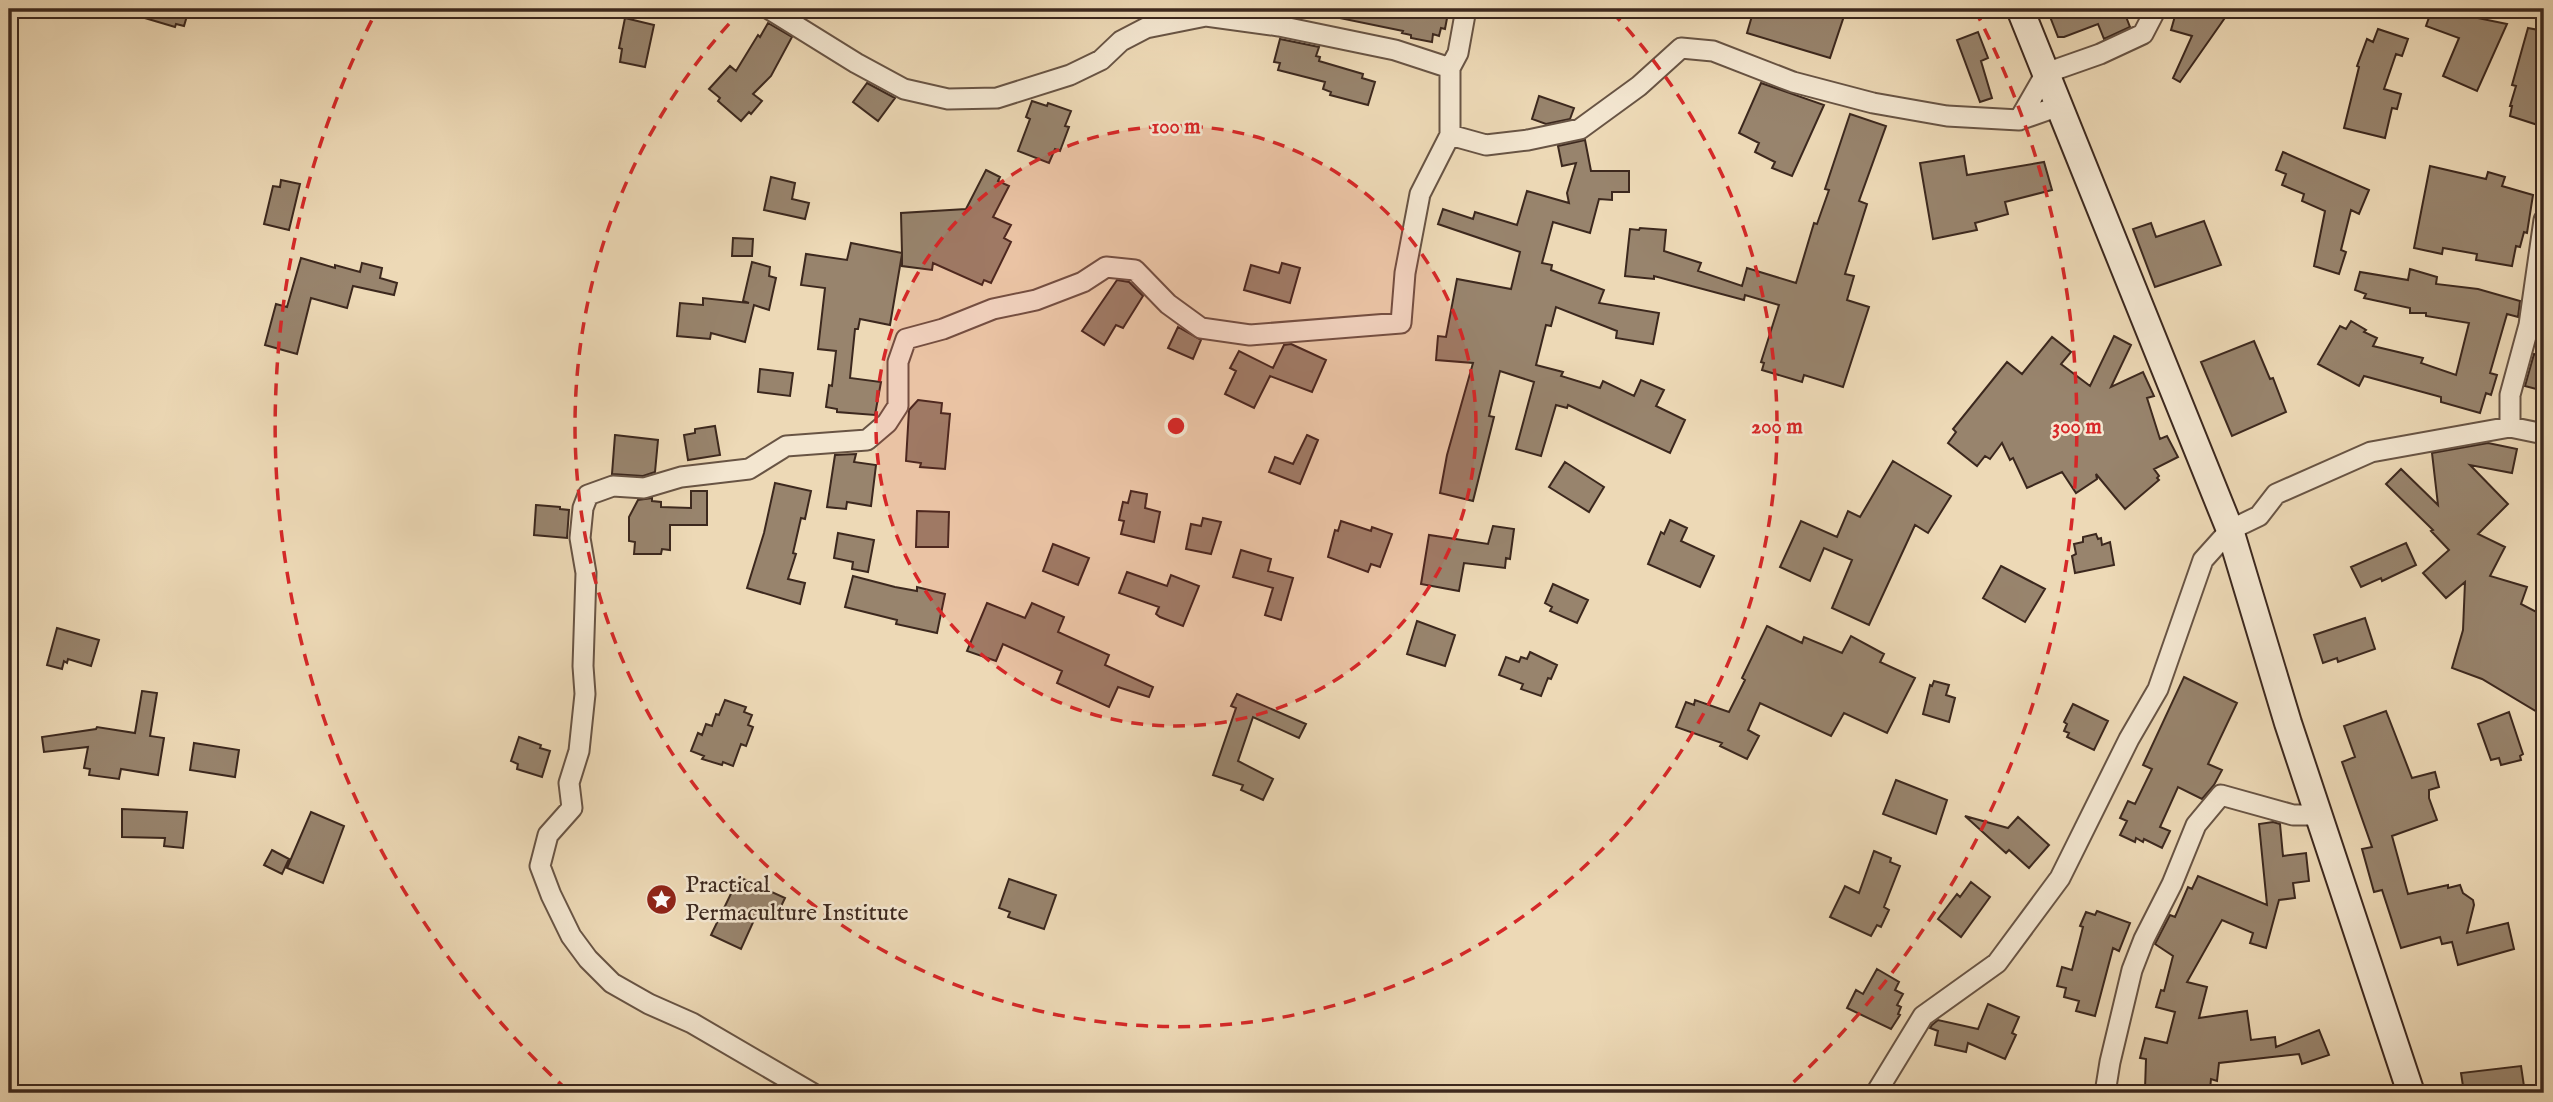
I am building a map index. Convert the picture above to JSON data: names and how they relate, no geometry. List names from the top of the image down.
{
  "places": {
    "place": ["Practical Permaculture Institute"]
  },
  "rings": ["100 m", "200 m", "300 m"]
}
